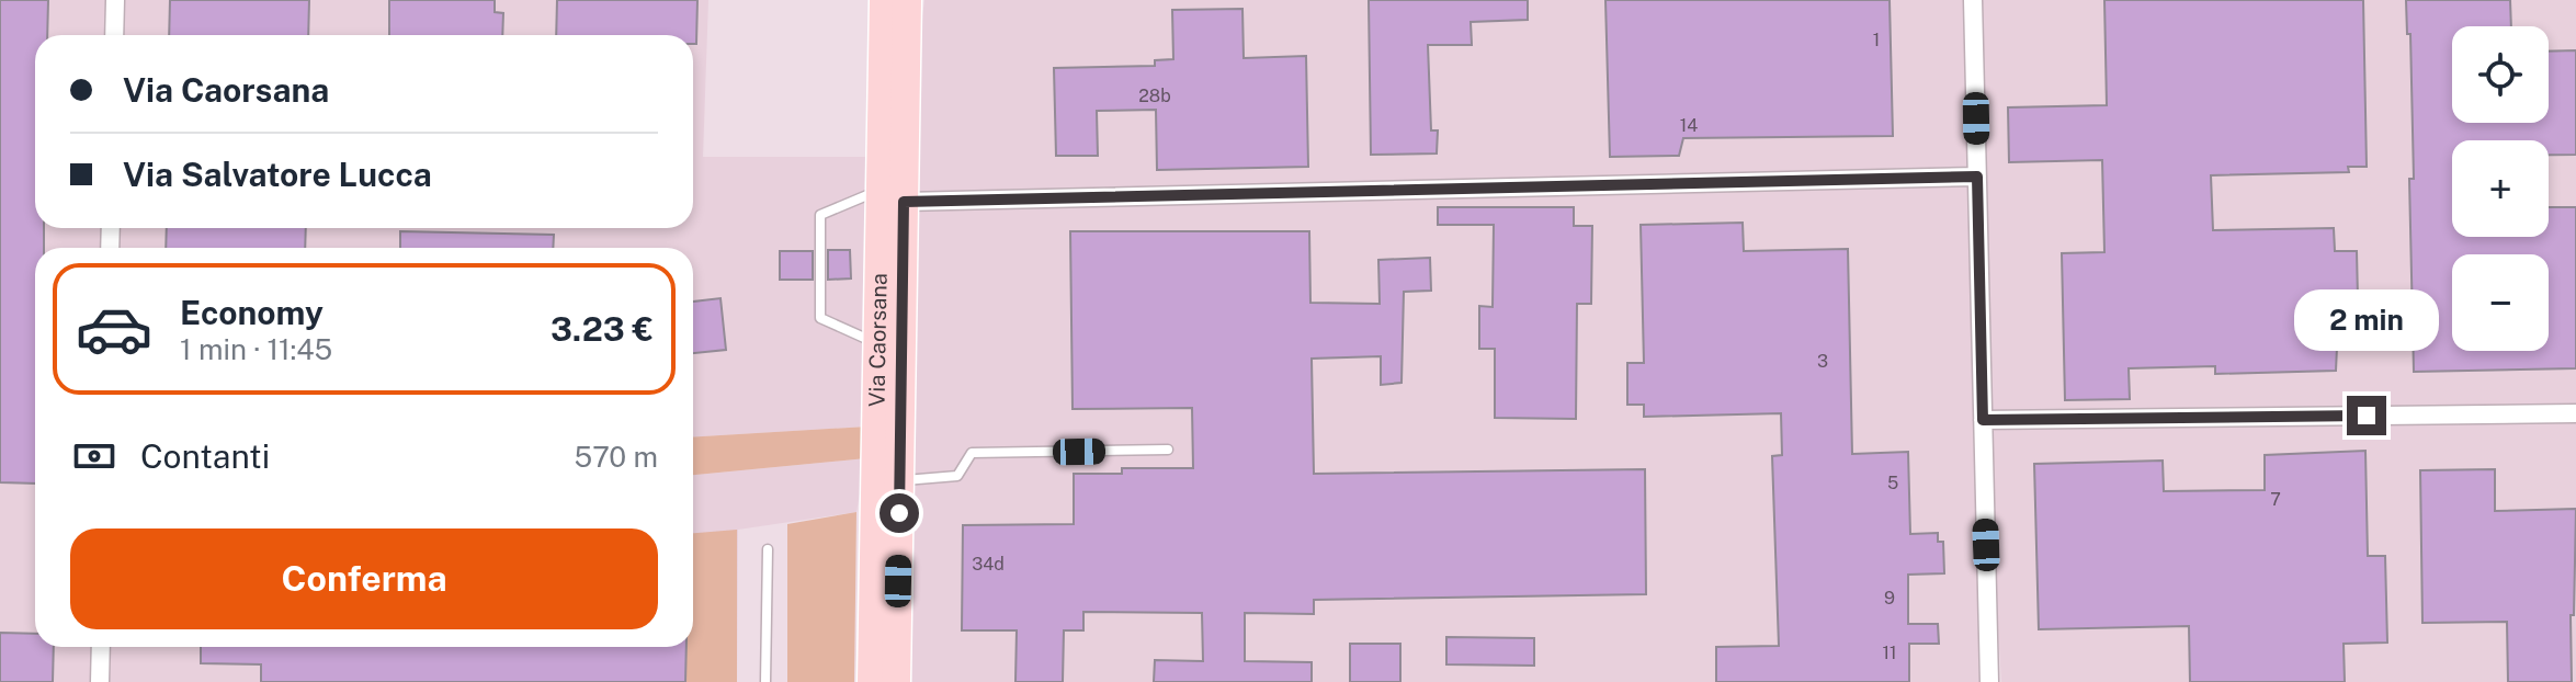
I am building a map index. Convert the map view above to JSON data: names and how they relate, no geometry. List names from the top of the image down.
{
  "streets": {
    "main road": ["Via Caorsana"]
  },
  "house_numbers": [
    "1",
    "28b",
    "14",
    "3",
    "5",
    "7",
    "34d",
    "9",
    "11"
  ],
  "page": {
    "map_buttons": ["+", "−"],
    "banner": ["Via Caorsana", "Via Salvatore Lucca"],
    "list": [
      {
        "name": "Economy",
        "note": "1 min · 11:45",
        "value": "3.23 €"
      }
    ],
    "bubble": "2 min",
    "pay": ["Contanti", "570 m"],
    "buttons": "Conferma"
  }
}
